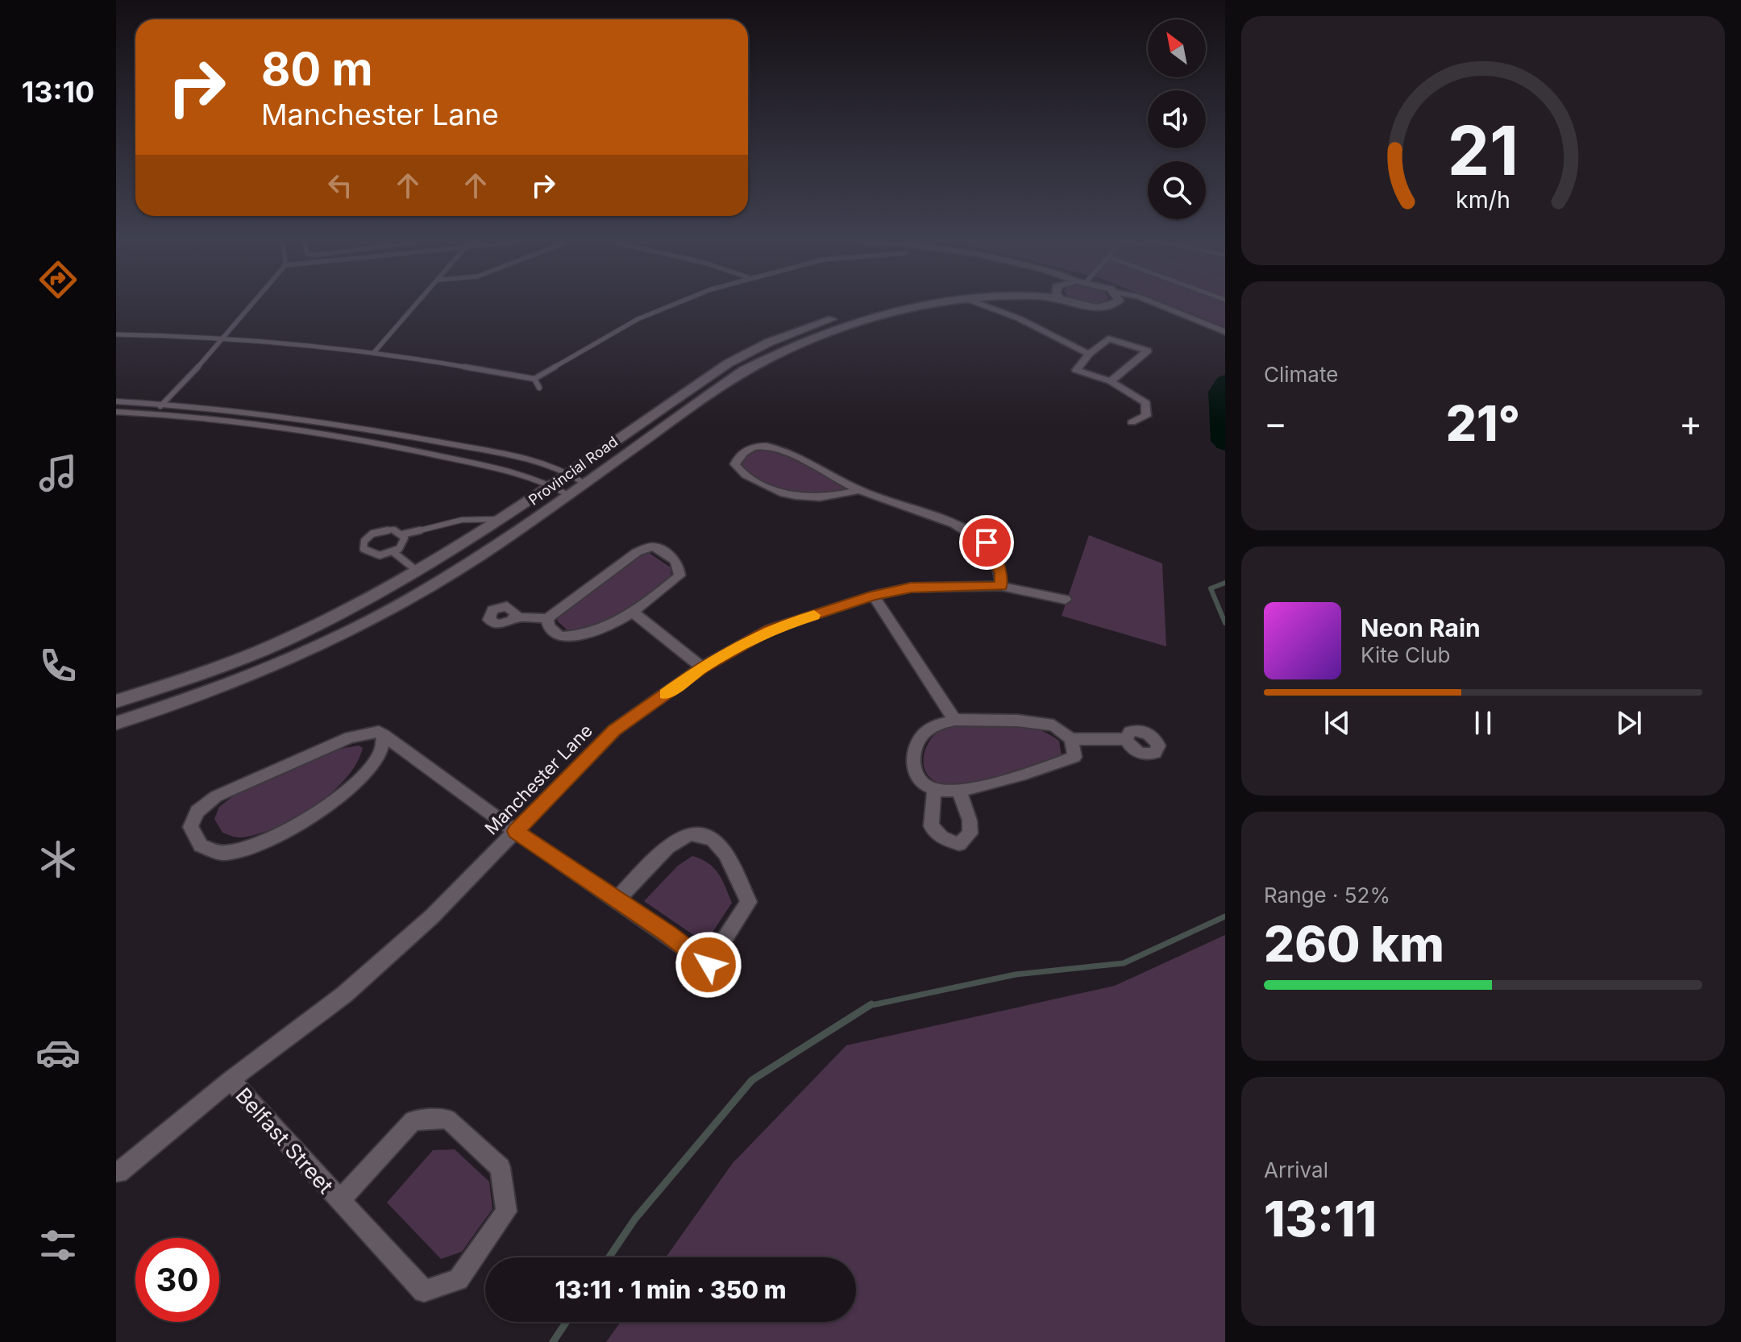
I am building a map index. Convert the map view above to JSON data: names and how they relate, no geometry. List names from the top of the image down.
{
  "streets": {
    "street": ["Provincial Road", "Manchester Lane", "Belfast Street"]
  },
  "crossings": [
    ["Manchester Lane", "Belfast Street"]
  ],
  "north": "top left",
  "page": {
    "tabs": "13:10",
    "turn": ["80 m", "Manchester Lane"],
    "tile": [
      "Climate",
      ["Range · 52%", "260 km"],
      ["Arrival", "13:11"]
    ],
    "heat": ["−", "21°", "+"],
    "song": ["Neon Rain", "Kite Club"],
    "limit": "30",
    "trip": "13:11 · 1 min · 350 m",
    "gauge": ["21", "km/h"]
  }
}
